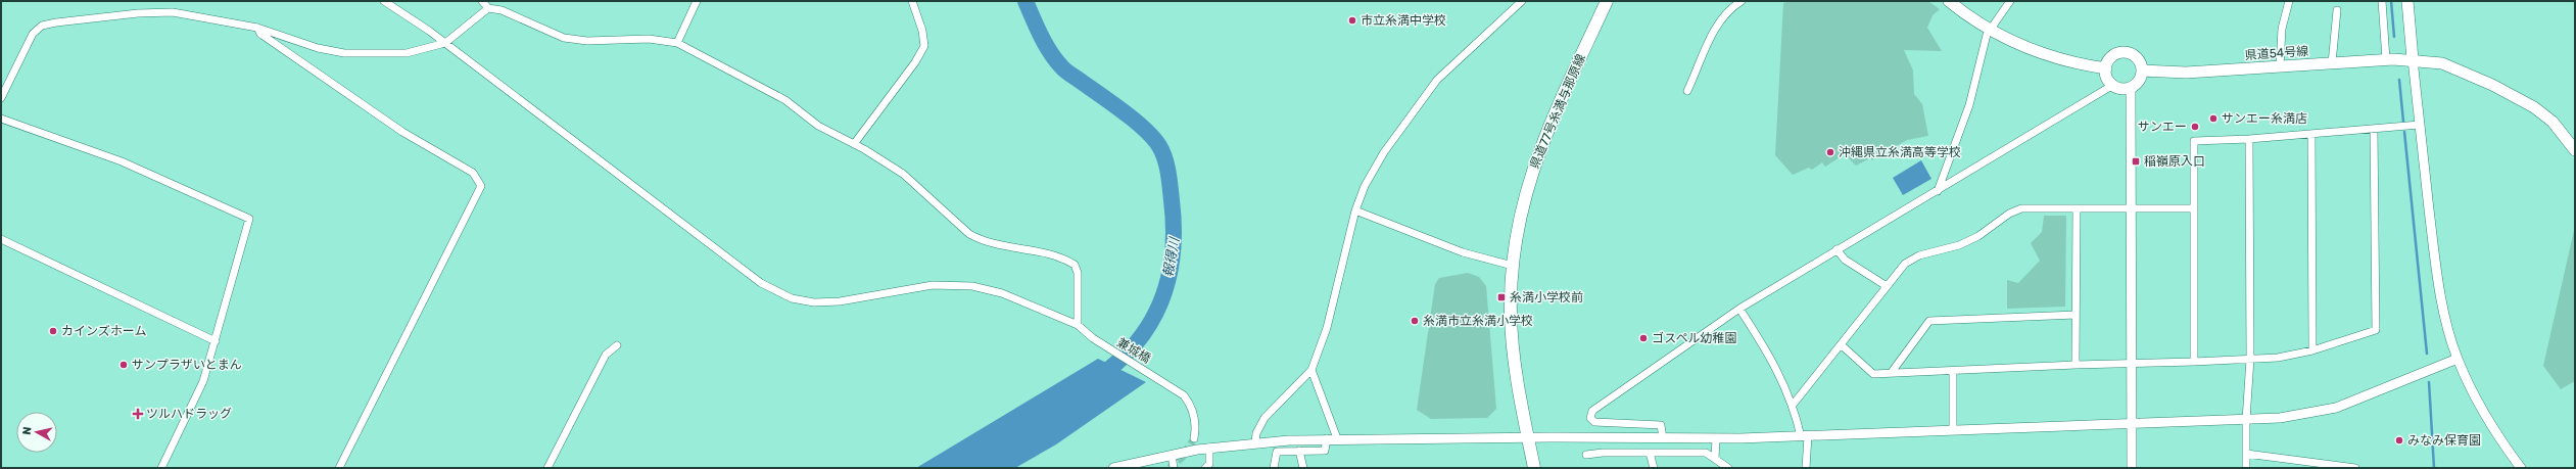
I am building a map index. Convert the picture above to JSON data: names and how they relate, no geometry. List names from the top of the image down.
{
  "streets": {
    "main road": ["県道54号線", "県道77号糸満与那原線"],
    "street": ["兼城橋"]
  },
  "water": ["報得川"],
  "places": {
    "other": [
      "市立糸満中学校",
      "サンエー糸満店",
      "サンエー",
      "沖縄県立糸満高等学校",
      "糸満市立糸満小学校",
      "カインズホーム",
      "ゴスペル幼稚園",
      "サンプラザいとまん",
      "みなみ保育園"
    ],
    "transit": ["稲嶺原入口", "糸満小学校前"],
    "health": ["ツルハドラッグ"]
  },
  "north": "left"
}
